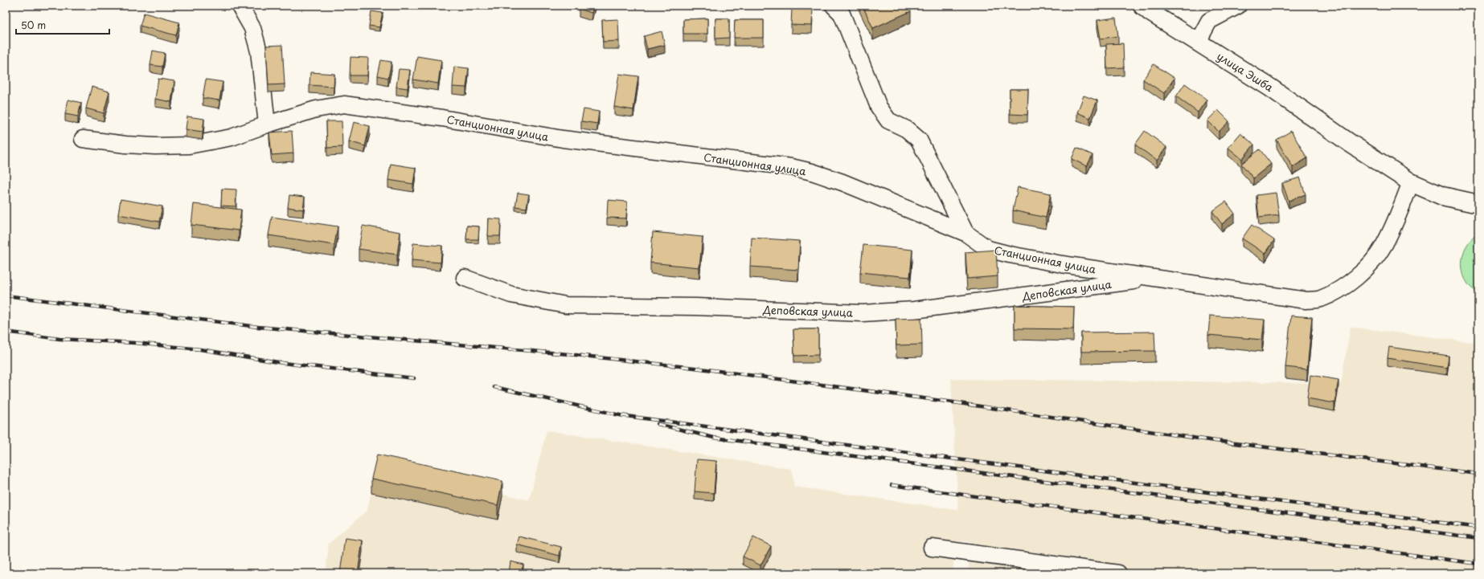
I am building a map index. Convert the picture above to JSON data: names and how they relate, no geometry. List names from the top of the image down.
{
  "streets": {
    "highway": ["улица Эшба"],
    "street": ["Станционная улица", "Деповская улица"]
  },
  "crossings": [
    ["улица Эшба", "Станционная улица"],
    ["Станционная улица", "Деповская улица"]
  ],
  "scale_bar": "50 m"
}
